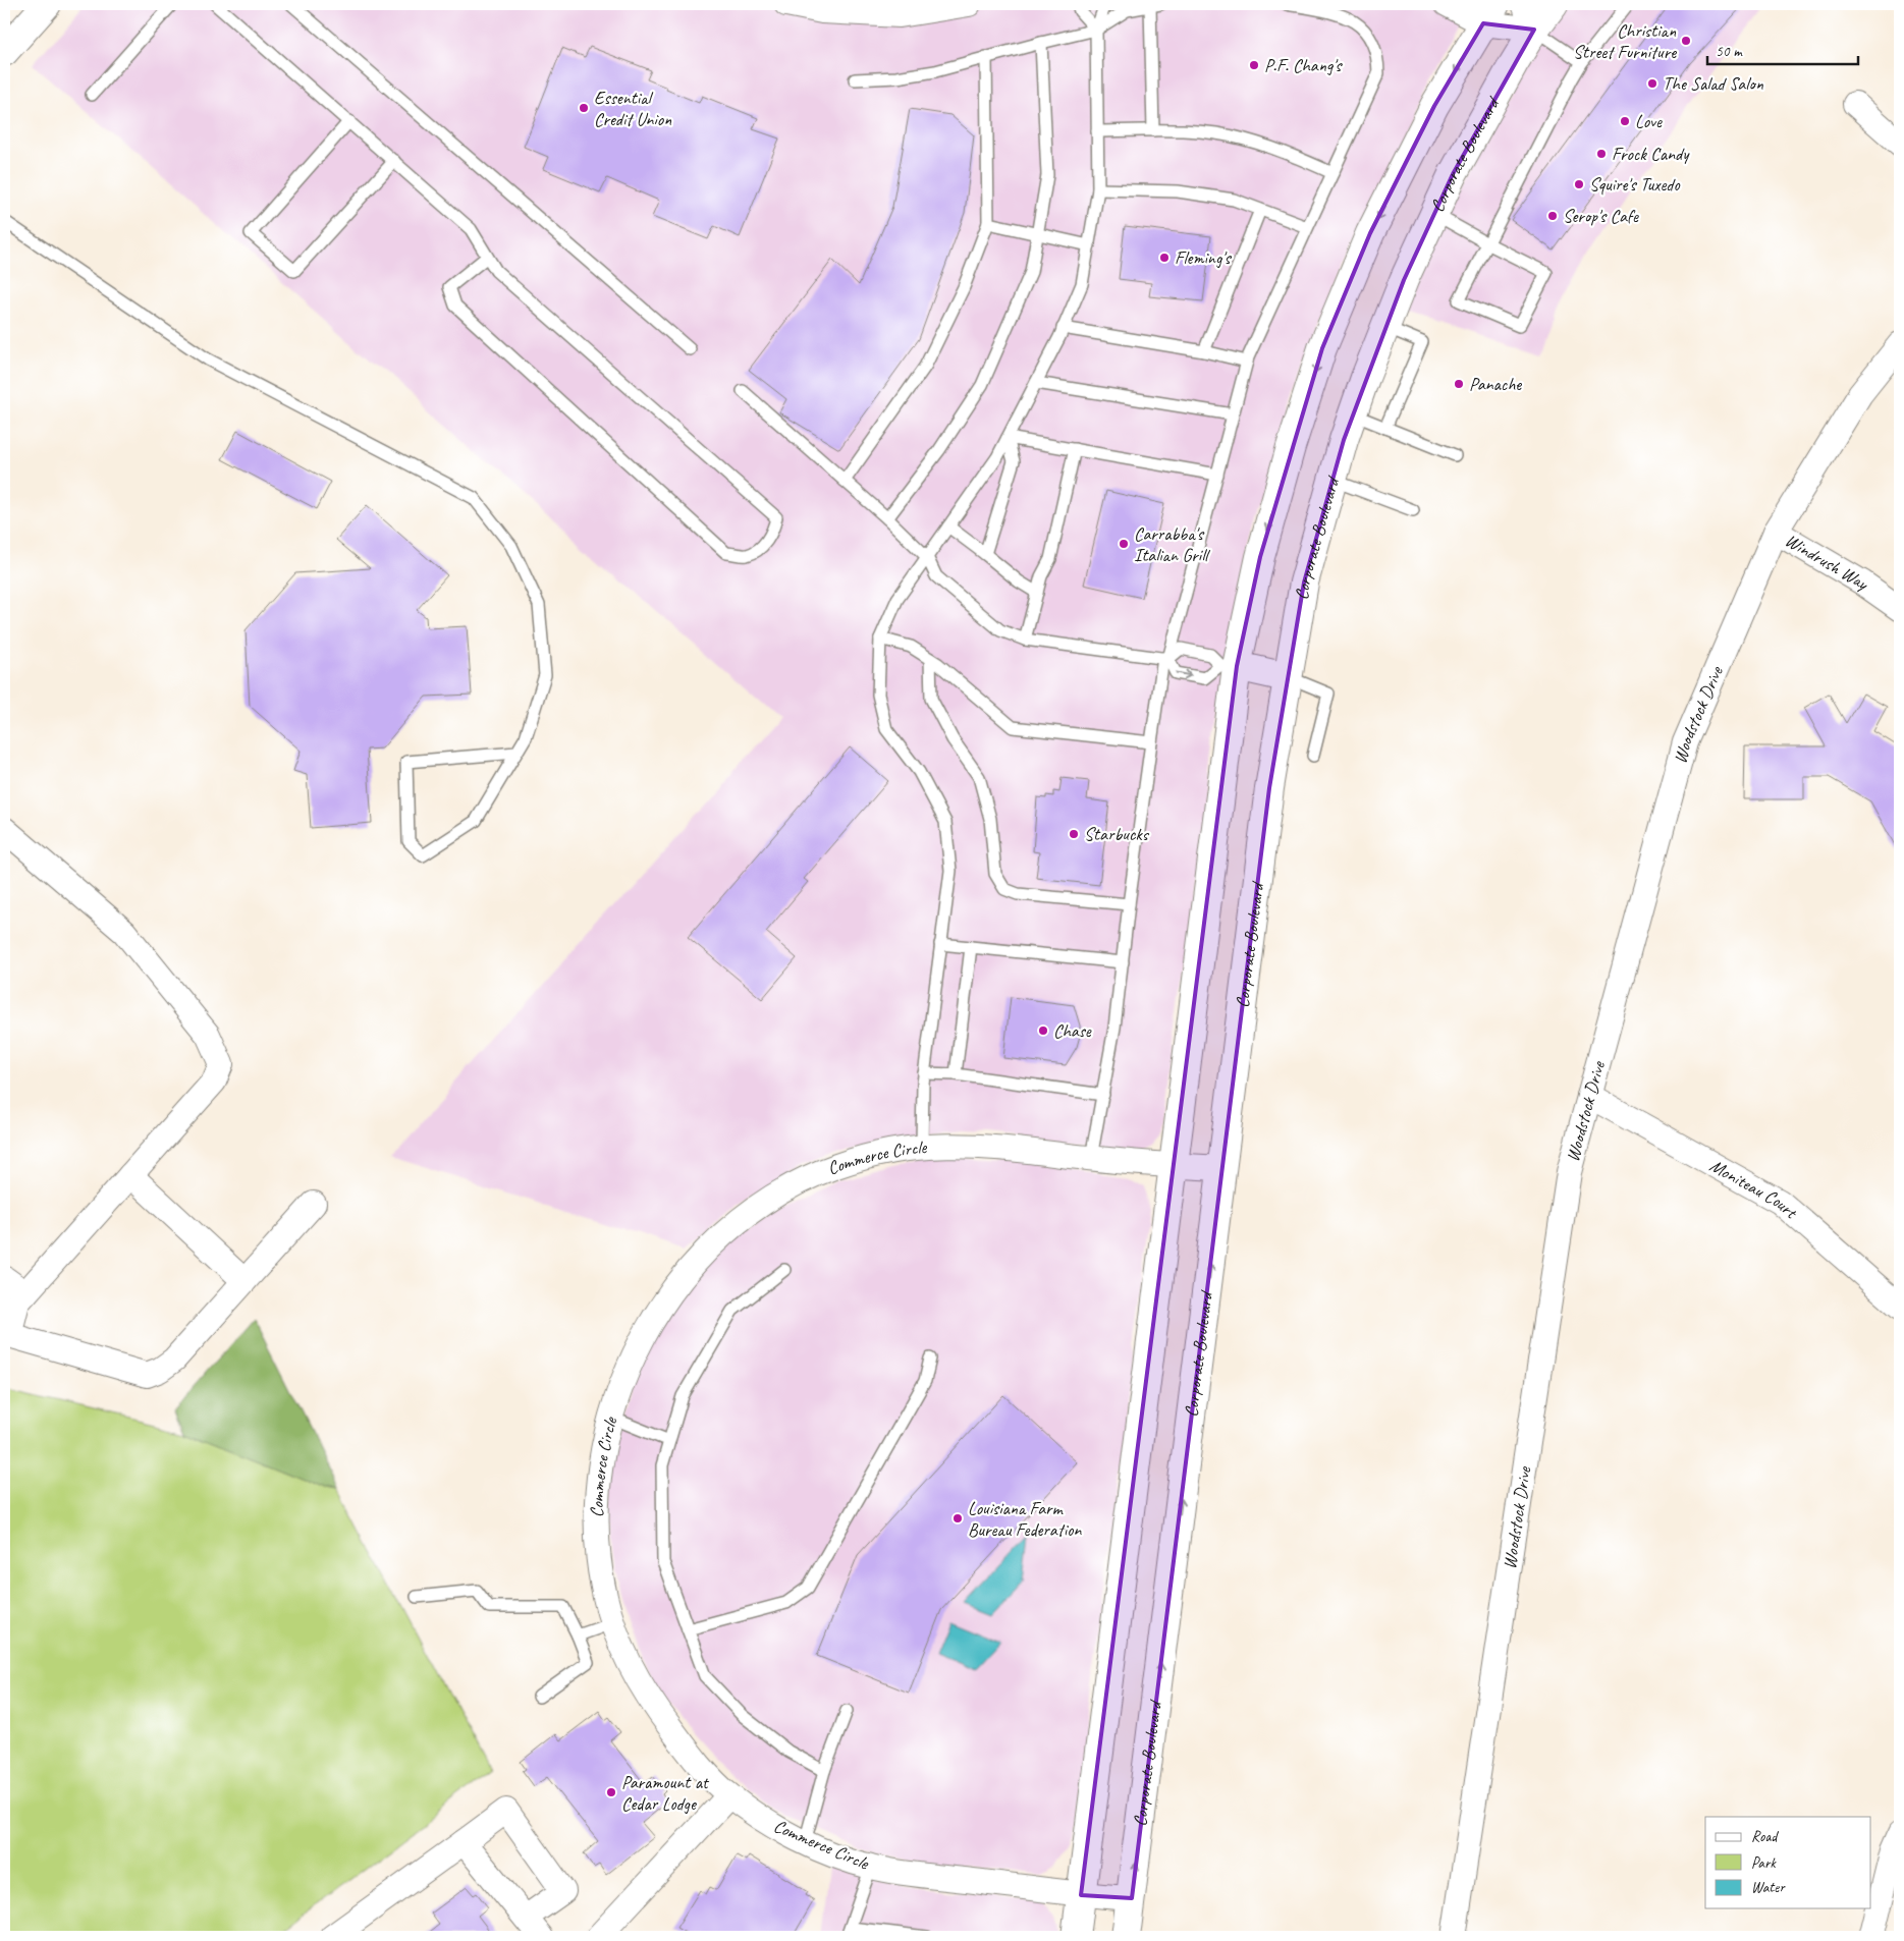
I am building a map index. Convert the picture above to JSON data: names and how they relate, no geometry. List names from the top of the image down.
{
  "streets": {
    "street": [
      "Corporate Boulevard",
      "Windrush Way",
      "Woodstock Drive",
      "Commerce Circle",
      "Moniteau Court"
    ]
  },
  "crossings": [
    ["Corporate Boulevard", "Commerce Circle"],
    ["Windrush Way", "Woodstock Drive"],
    ["Woodstock Drive", "Moniteau Court"]
  ],
  "places": [
    "Christian Street Furniture",
    "P.F. Chang's",
    "The Salad Salon",
    "Essential Credit Union",
    "Love",
    "Frock Candy",
    "Squire's Tuxedo",
    "Serop's Cafe",
    "Fleming's",
    "Panache",
    "Carrabba's Italian Grill",
    "Starbucks",
    "Chase",
    "Louisiana Farm Bureau Federation",
    "Paramount at Cedar Lodge"
  ],
  "legend": ["Road", "Park", "Water"],
  "scale_bar": "50 m"
}
